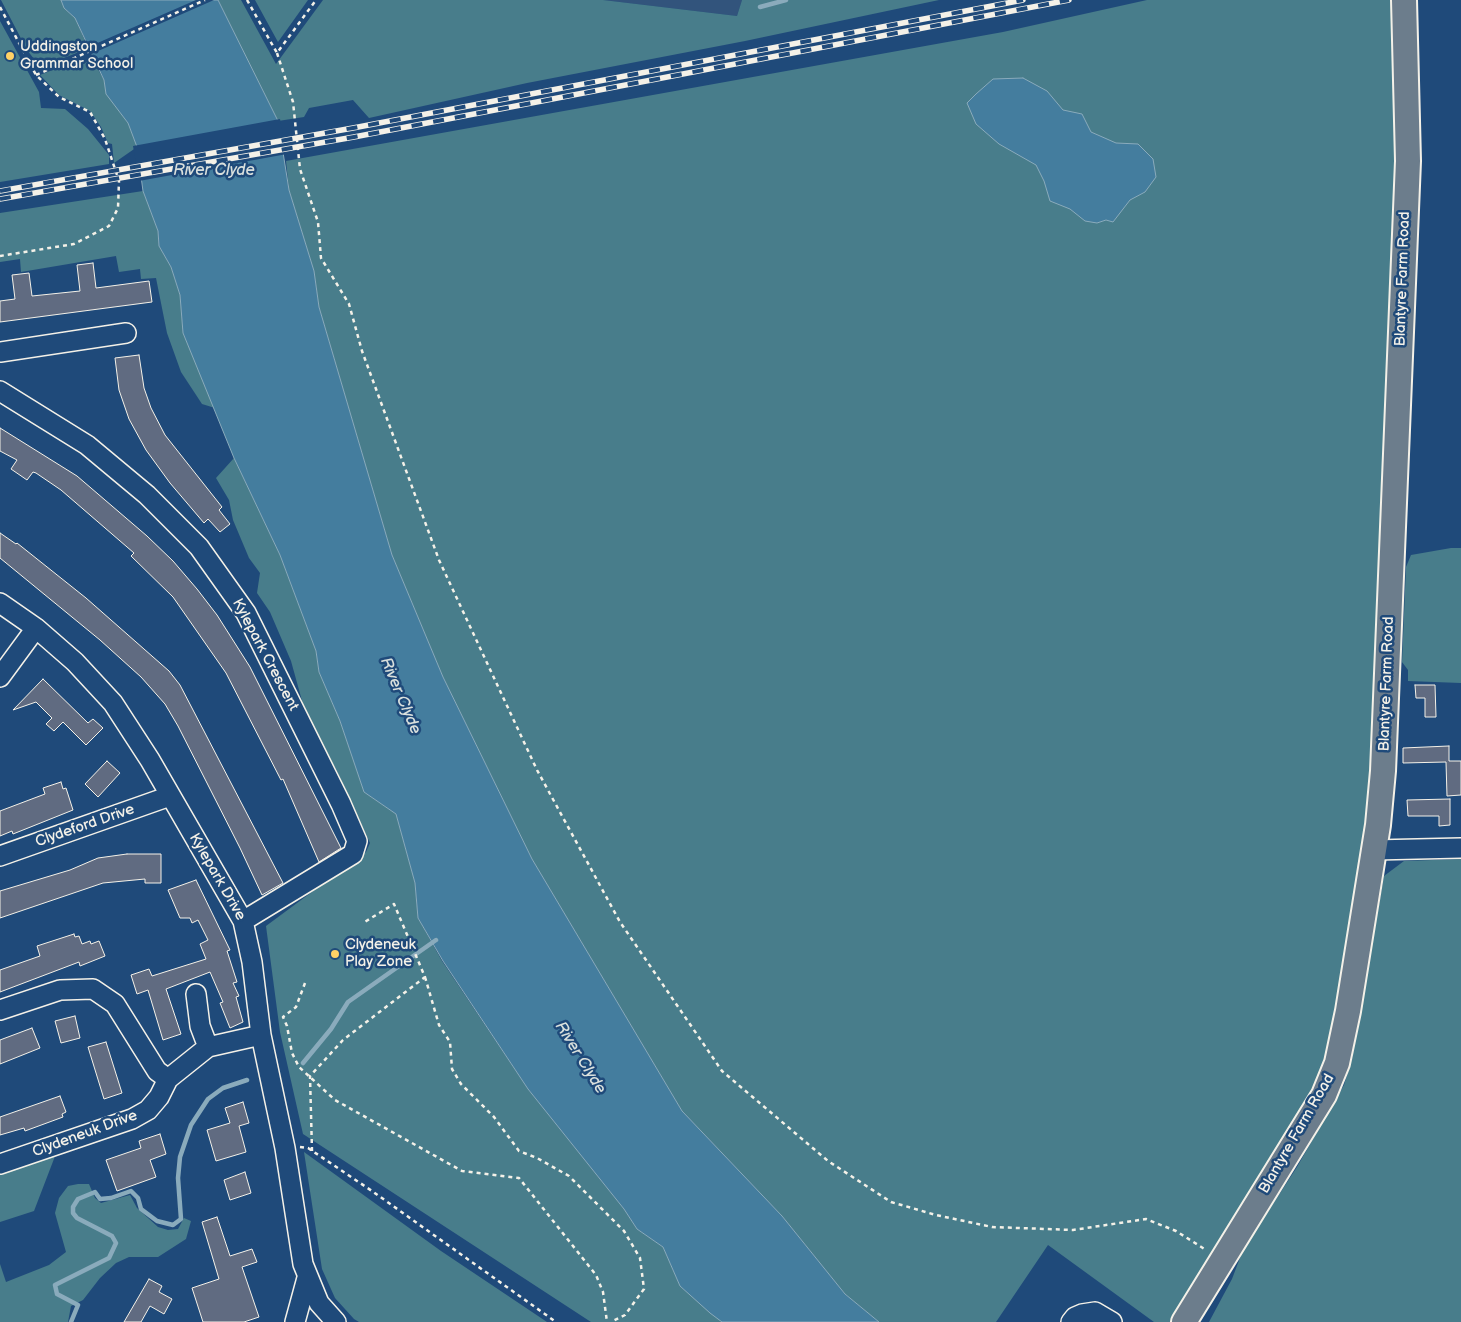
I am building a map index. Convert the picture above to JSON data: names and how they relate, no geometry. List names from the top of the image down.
{
  "streets": {
    "main road": ["Blantyre Farm Road"],
    "street": [
      "Kylepark Crescent",
      "Clydeford Drive",
      "Kylepark Drive",
      "Clydeneuk Drive"
    ]
  },
  "crossings": [
    ["Kylepark Crescent", "Kylepark Drive"],
    ["Clydeford Drive", "Kylepark Drive"],
    ["Kylepark Drive", "Clydeneuk Drive"]
  ],
  "water": ["River Clyde"],
  "places": ["Uddingston Grammar School", "Clydeneuk Play Zone"]
}
